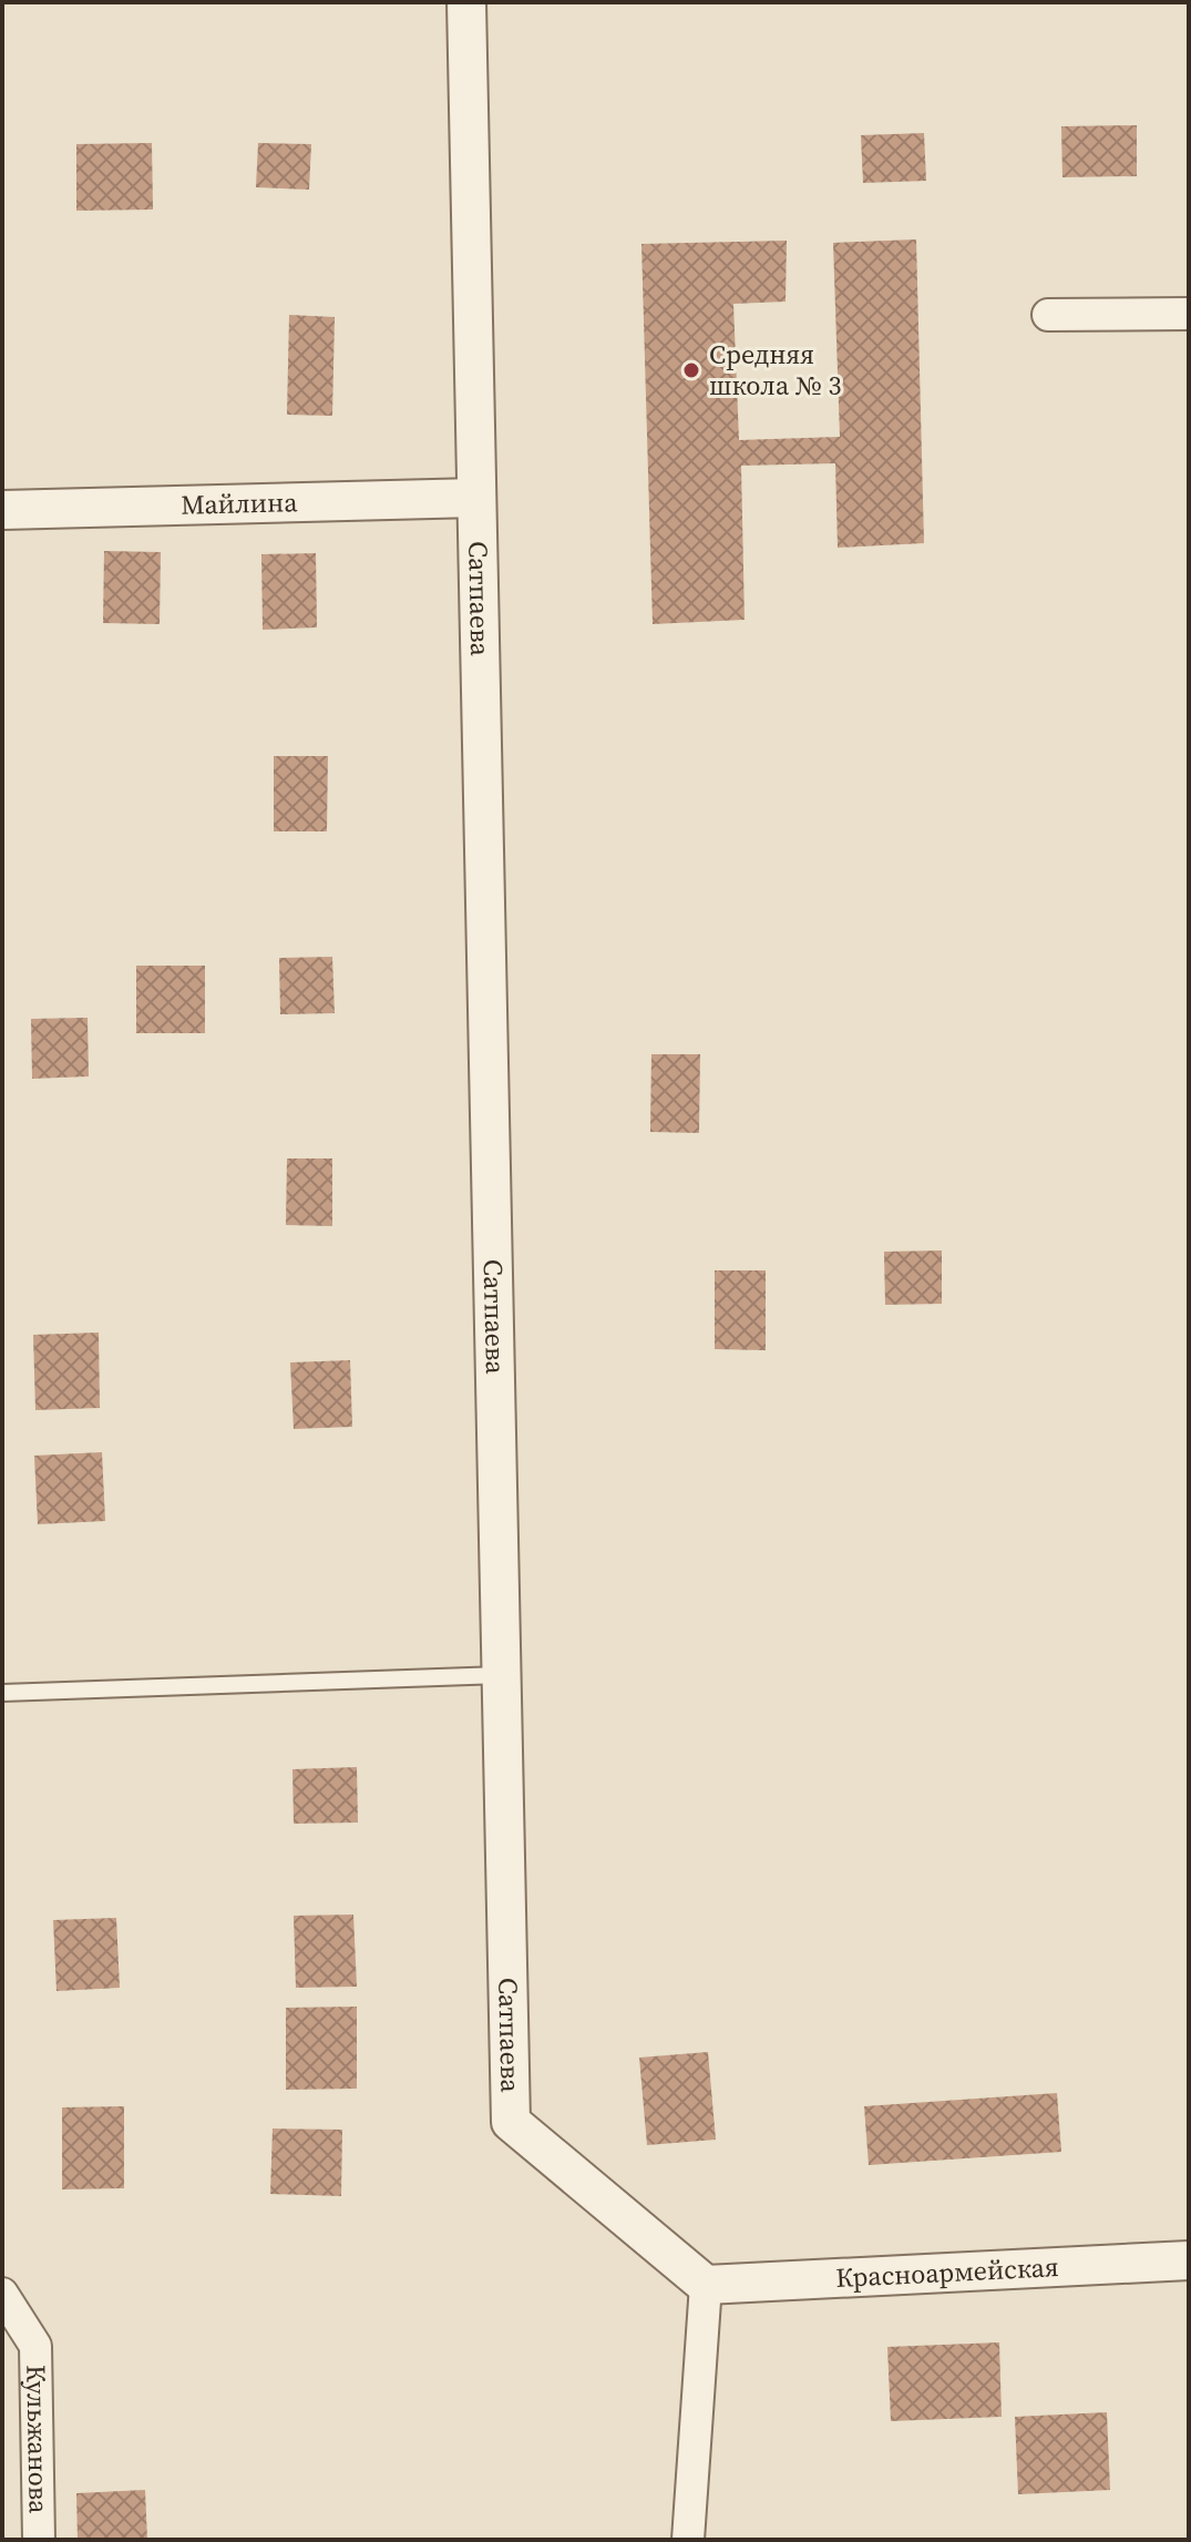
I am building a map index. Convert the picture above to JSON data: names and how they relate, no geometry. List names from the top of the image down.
{
  "streets": {
    "street": [
      "Майлина",
      "Сатпаева",
      "Красноармейская",
      "Кульжанова"
    ]
  },
  "crossings": [
    ["Майлина", "Сатпаева"],
    ["Сатпаева", "Красноармейская"]
  ],
  "places": ["Средняя школа № 3"]
}
